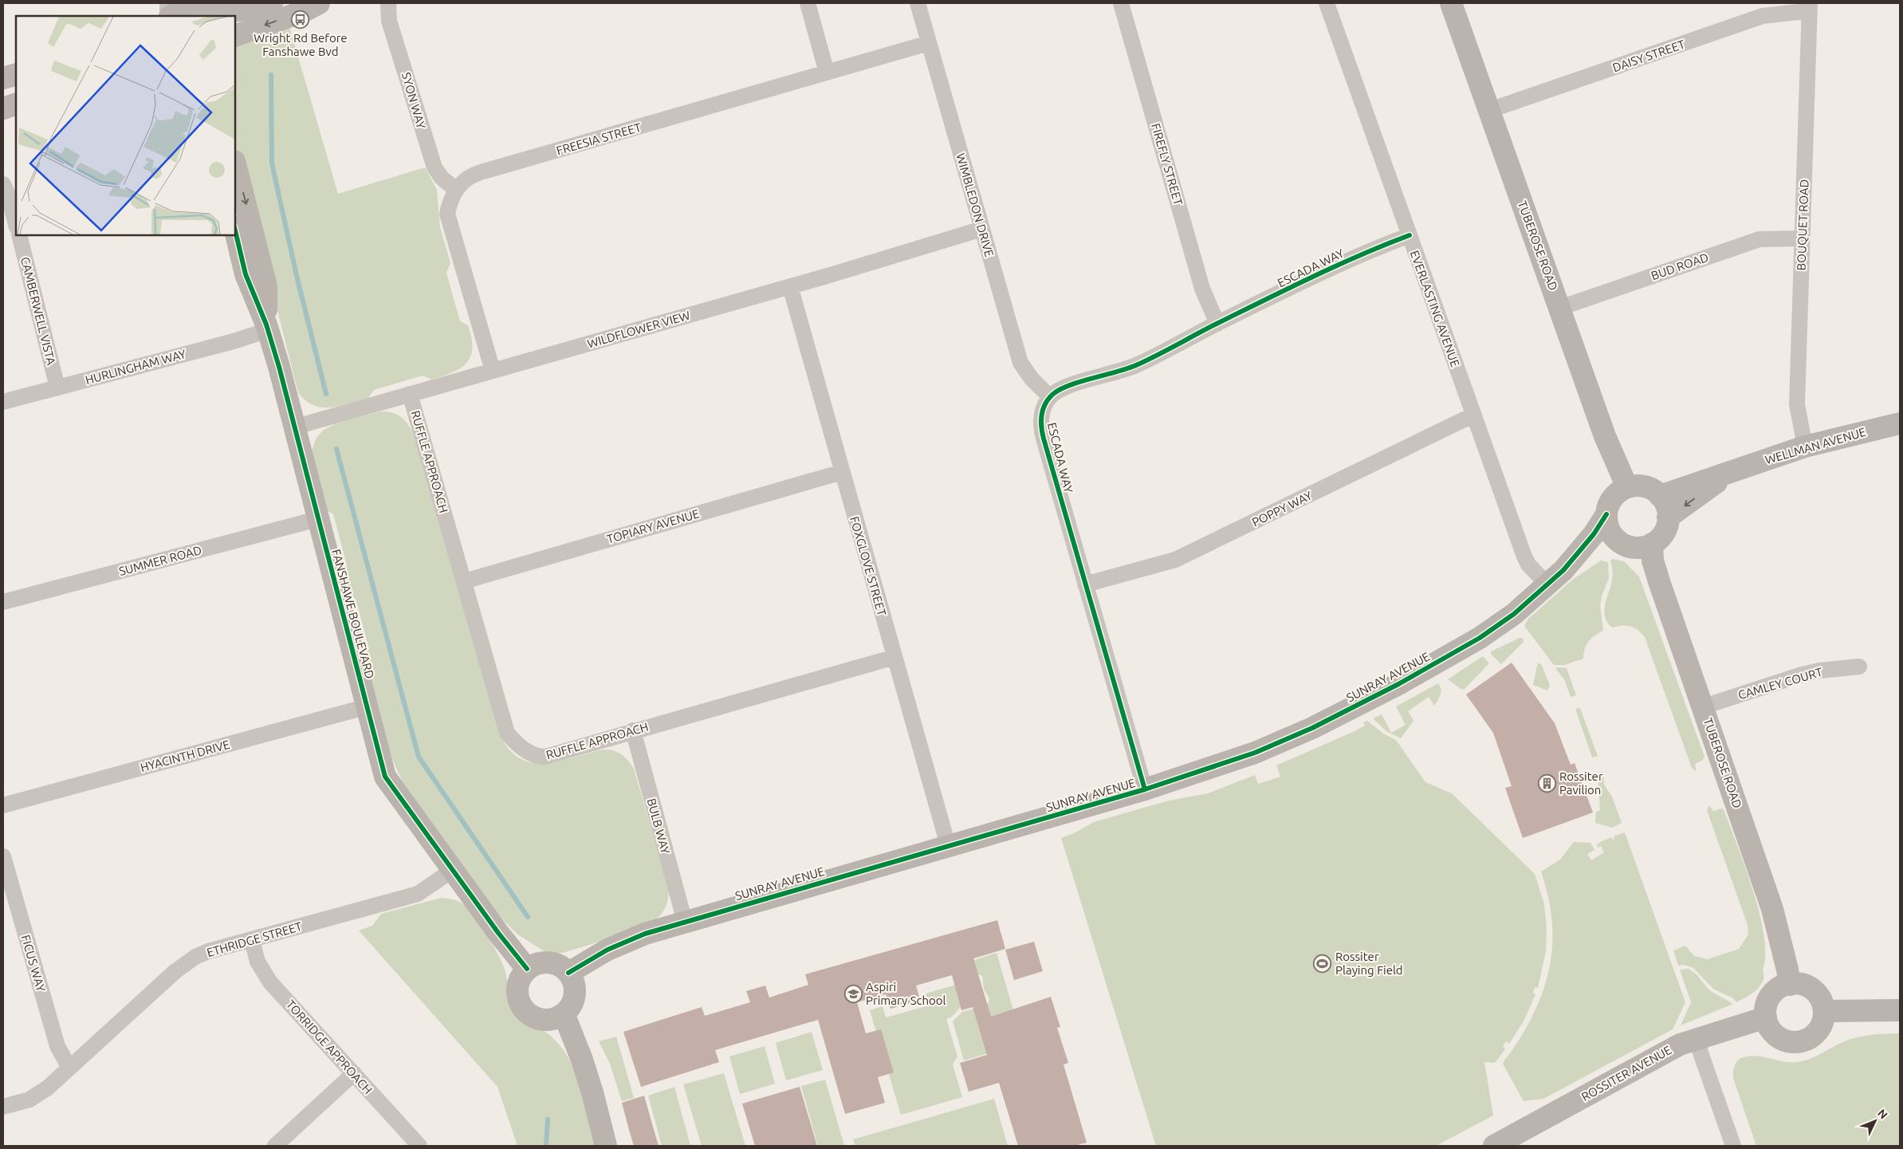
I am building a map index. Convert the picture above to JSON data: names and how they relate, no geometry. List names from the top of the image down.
{
  "streets": {
    "street": [
      "DAISY STREET",
      "SYON WAY",
      "FREESIA STREET",
      "FIREFLY STREET",
      "WIMBLEDON DRIVE",
      "BOUQUET ROAD",
      "TUBEROSE ROAD",
      "BUD ROAD",
      "ESCADA WAY",
      "EVERLASTING AVENUE",
      "CAMBERWELL VISTA",
      "WILDFLOWER VIEW",
      "HURLINGHAM WAY",
      "WELLMAN AVENUE",
      "RUFFLE APPROACH",
      "POPPY WAY",
      "TOPIARY AVENUE",
      "SUMMER ROAD",
      "FOXGLOVE STREET",
      "FANSHAWE BOULEVARD",
      "SUNRAY AVENUE",
      "CAMLEY COURT",
      "HYACINTH DRIVE",
      "BULB WAY",
      "ETHRIDGE STREET",
      "FICUS WAY",
      "TORRIDGE APPROACH",
      "ROSSITER AVENUE"
    ]
  },
  "crossings": [
    ["DAISY STREET", "BOUQUET ROAD"],
    ["DAISY STREET", "TUBEROSE ROAD"],
    ["SYON WAY", "FREESIA STREET"],
    ["FREESIA STREET", "WIMBLEDON DRIVE"],
    ["FREESIA STREET", "WILDFLOWER VIEW"],
    ["FIREFLY STREET", "ESCADA WAY"],
    ["WIMBLEDON DRIVE", "ESCADA WAY"],
    ["WIMBLEDON DRIVE", "WILDFLOWER VIEW"],
    ["BOUQUET ROAD", "BUD ROAD"],
    ["BOUQUET ROAD", "WELLMAN AVENUE"],
    ["TUBEROSE ROAD", "BUD ROAD"],
    ["TUBEROSE ROAD", "WELLMAN AVENUE"],
    ["TUBEROSE ROAD", "SUNRAY AVENUE"],
    ["TUBEROSE ROAD", "CAMLEY COURT"],
    ["TUBEROSE ROAD", "ROSSITER AVENUE"],
    ["ESCADA WAY", "EVERLASTING AVENUE"],
    ["ESCADA WAY", "POPPY WAY"],
    ["ESCADA WAY", "SUNRAY AVENUE"],
    ["EVERLASTING AVENUE", "POPPY WAY"],
    ["EVERLASTING AVENUE", "SUNRAY AVENUE"],
    ["CAMBERWELL VISTA", "HURLINGHAM WAY"],
    ["WILDFLOWER VIEW", "RUFFLE APPROACH"],
    ["WILDFLOWER VIEW", "FOXGLOVE STREET"],
    ["WILDFLOWER VIEW", "FANSHAWE BOULEVARD"],
    ["HURLINGHAM WAY", "FANSHAWE BOULEVARD"],
    ["WELLMAN AVENUE", "SUNRAY AVENUE"],
    ["RUFFLE APPROACH", "TOPIARY AVENUE"],
    ["RUFFLE APPROACH", "FOXGLOVE STREET"],
    ["RUFFLE APPROACH", "BULB WAY"],
    ["TOPIARY AVENUE", "FOXGLOVE STREET"],
    ["SUMMER ROAD", "FANSHAWE BOULEVARD"],
    ["FOXGLOVE STREET", "SUNRAY AVENUE"],
    ["FANSHAWE BOULEVARD", "SUNRAY AVENUE"],
    ["FANSHAWE BOULEVARD", "HYACINTH DRIVE"],
    ["FANSHAWE BOULEVARD", "ETHRIDGE STREET"],
    ["SUNRAY AVENUE", "BULB WAY"],
    ["ETHRIDGE STREET", "FICUS WAY"],
    ["ETHRIDGE STREET", "TORRIDGE APPROACH"]
  ],
  "places": {
    "bus stop": ["Wright Rd Before Fanshawe Bvd"],
    "building": ["Rossiter Pavilion"],
    "sports": ["Rossiter Playing Field"],
    "school or university": ["Aspiri Primary School"]
  },
  "north": "top right"
}
